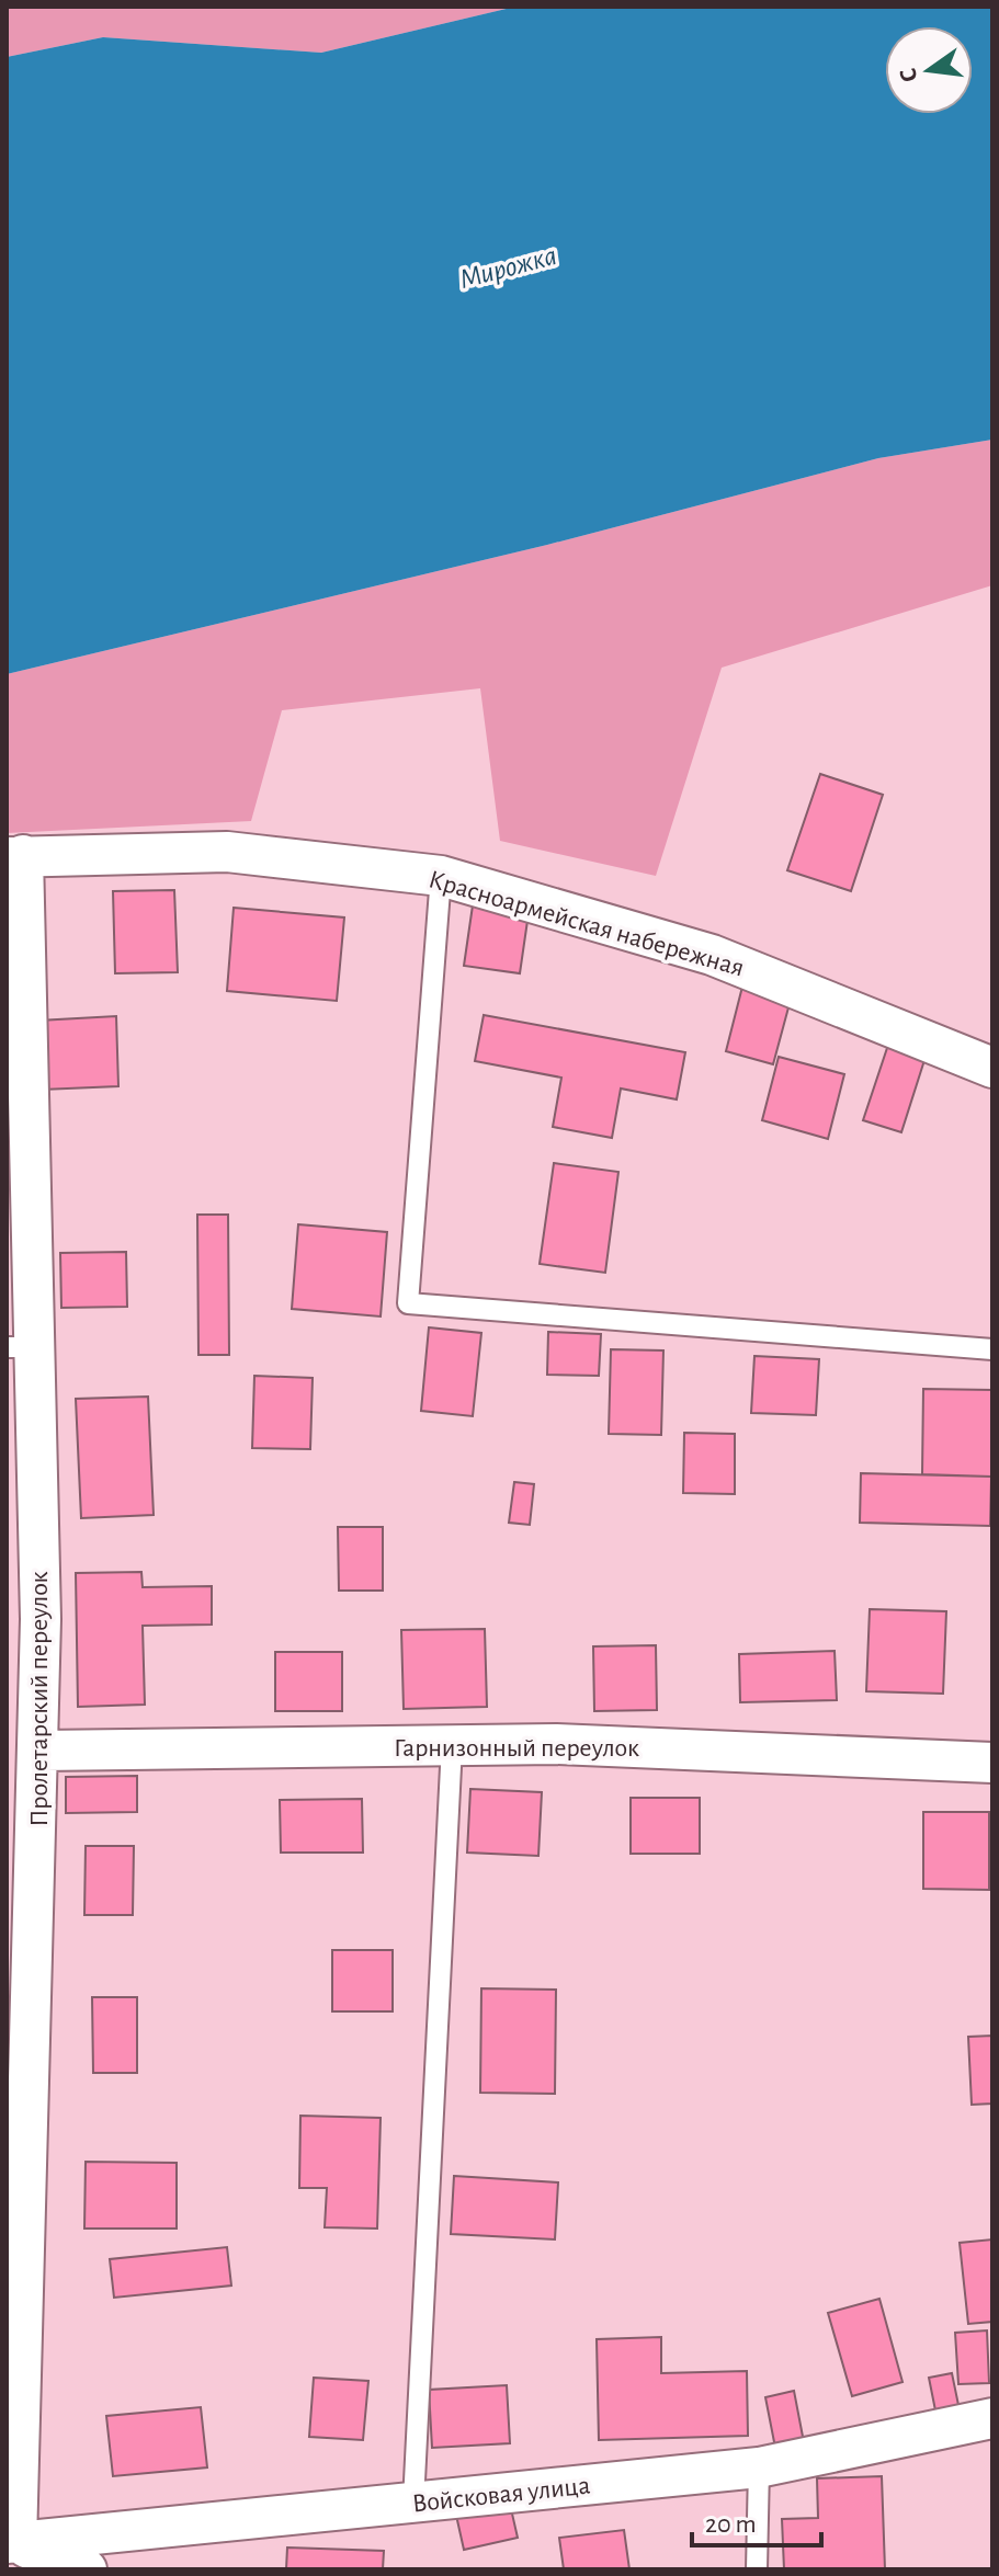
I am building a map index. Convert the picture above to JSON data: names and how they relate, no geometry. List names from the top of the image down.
{
  "streets": {
    "street": [
      "Красноармейская набережная",
      "Пролетарский переулок",
      "Гарнизонный переулок",
      "Войсковая улица"
    ]
  },
  "crossings": [
    ["Красноармейская набережная", "Пролетарский переулок"],
    ["Пролетарский переулок", "Гарнизонный переулок"],
    ["Пролетарский переулок", "Войсковая улица"]
  ],
  "water": ["Мирожка"],
  "scale_bar": "20 m",
  "north": "left"
}
